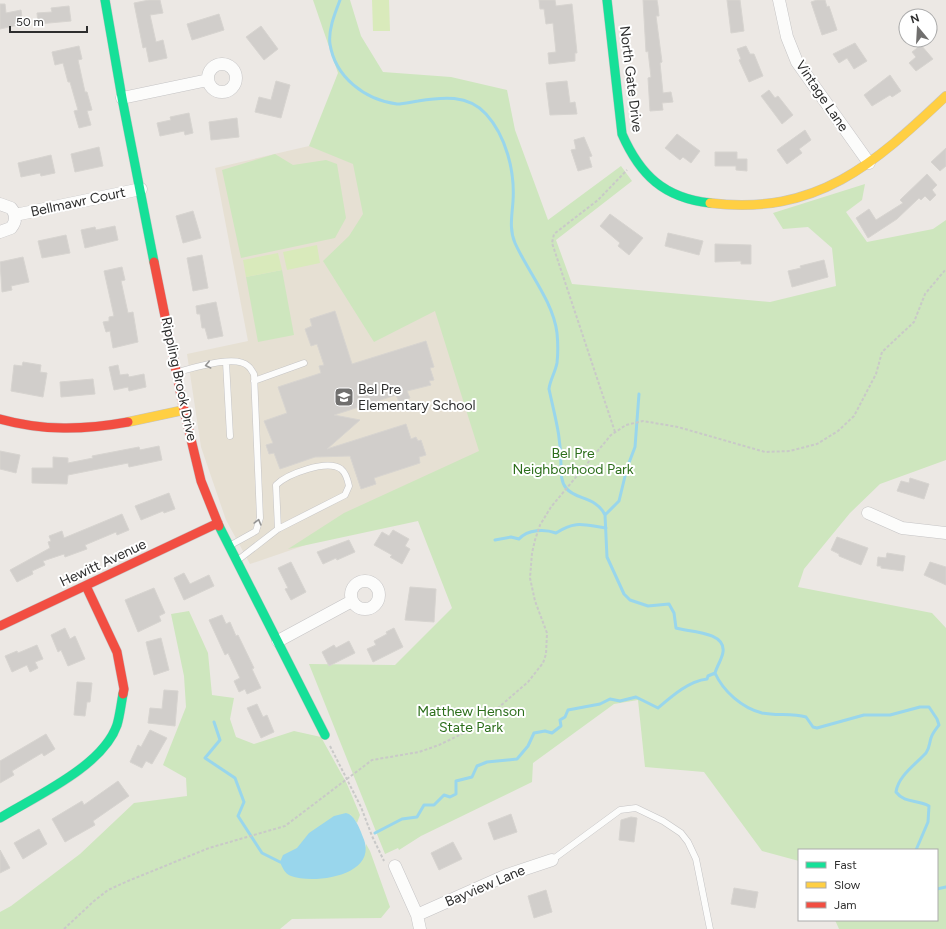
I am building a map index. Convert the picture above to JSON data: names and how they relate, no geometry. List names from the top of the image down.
{
  "streets": {
    "street": [
      "North Gate Drive",
      "Vintage Lane",
      "Bellmawr Court",
      "Rippling Brook Drive",
      "Hewitt Avenue",
      "Bayview Lane"
    ]
  },
  "crossings": [
    ["North Gate Drive", "Vintage Lane"],
    ["Bellmawr Court", "Rippling Brook Drive"],
    ["Rippling Brook Drive", "Hewitt Avenue"]
  ],
  "parks": ["Bel Pre Neighborhood Park", "Matthew Henson State Park"],
  "places": {
    "school or university": ["Bel Pre Elementary School"]
  },
  "legend": ["Fast", "Slow", "Jam"],
  "scale_bar": "50 m",
  "north": "top"
}
